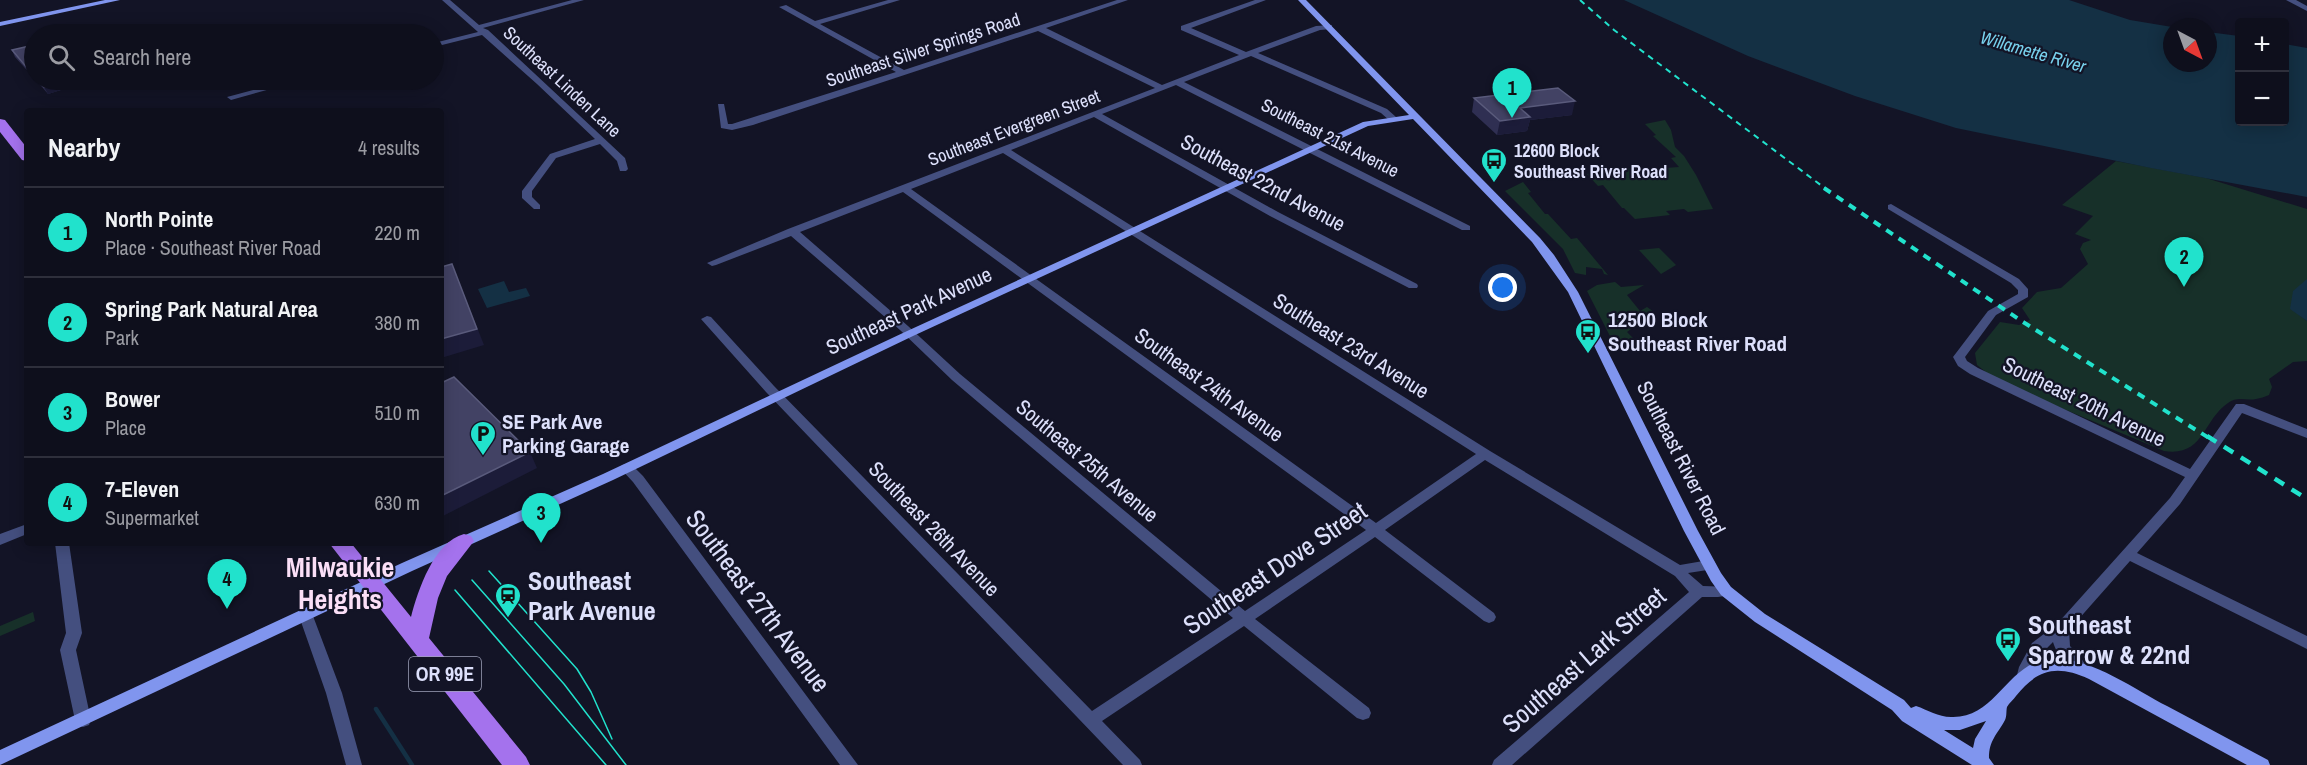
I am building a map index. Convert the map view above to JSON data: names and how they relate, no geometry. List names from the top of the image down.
{
  "streets": {
    "main road": ["OR 99E"],
    "street": [
      "Southeast Silver Springs Road",
      "Southeast Linden Lane",
      "Southeast Evergreen Street",
      "Southeast 21st Avenue",
      "Southeast 22nd Avenue",
      "Southeast Park Avenue",
      "Southeast 23rd Avenue",
      "Southeast 24th Avenue",
      "Southeast 20th Avenue",
      "Southeast River Road",
      "Southeast 25th Avenue",
      "Southeast 26th Avenue",
      "Southeast Dove Street",
      "Southeast 27th Avenue",
      "Southeast Lark Street"
    ]
  },
  "crossings": [
    ["Southeast Evergreen Street", "Southeast 21st Avenue"],
    ["Southeast Evergreen Street", "Southeast 22nd Avenue"],
    ["Southeast Evergreen Street", "Southeast 23rd Avenue"],
    ["Southeast Evergreen Street", "Southeast 24th Avenue"],
    ["Southeast Evergreen Street", "Southeast River Road"],
    ["Southeast Evergreen Street", "Southeast 25th Avenue"],
    ["Southeast 21st Avenue", "Southeast Park Avenue"],
    ["Southeast 22nd Avenue", "Southeast Park Avenue"],
    ["Southeast Park Avenue", "Southeast 23rd Avenue"],
    ["Southeast Park Avenue", "Southeast 24th Avenue"],
    ["Southeast Park Avenue", "Southeast River Road"],
    ["Southeast Park Avenue", "Southeast 25th Avenue"],
    ["Southeast Park Avenue", "Southeast 26th Avenue"],
    ["Southeast Park Avenue", "Southeast 27th Avenue"],
    ["Southeast Park Avenue", "OR 99E"],
    ["Southeast 23rd Avenue", "Southeast Dove Street"],
    ["Southeast 23rd Avenue", "Southeast Lark Street"],
    ["Southeast 24th Avenue", "Southeast Dove Street"],
    ["Southeast 25th Avenue", "Southeast Dove Street"],
    ["Southeast 26th Avenue", "Southeast Dove Street"]
  ],
  "districts": ["Milwaukie Heights"],
  "water": ["Willamette River"],
  "places": {
    "bus stop": ["12600 Block Southeast River Road", "12500 Block Southeast River Road", "Southeast Sparrow & 22nd"],
    "parking": ["SE Park Ave Parking Garage"],
    "station": ["Southeast Park Avenue"]
  },
  "north": "bottom right",
  "page": {
    "map_buttons": ["+", "−"],
    "search": "Search here",
    "pins": [
      "1",
      "2",
      "3",
      "4"
    ],
    "heading": ["Nearby", "4 results"],
    "list": [
      {
        "mark": "1",
        "name": "North Pointe",
        "note": "Place · Southeast River Road",
        "value": "220 m"
      },
      {
        "mark": "2",
        "name": "Spring Park Natural Area",
        "note": "Park",
        "value": "380 m"
      },
      {
        "mark": "3",
        "name": "Bower",
        "note": "Place",
        "value": "510 m"
      },
      {
        "mark": "4",
        "name": "7-Eleven",
        "note": "Supermarket",
        "value": "630 m"
      }
    ]
  }
}
